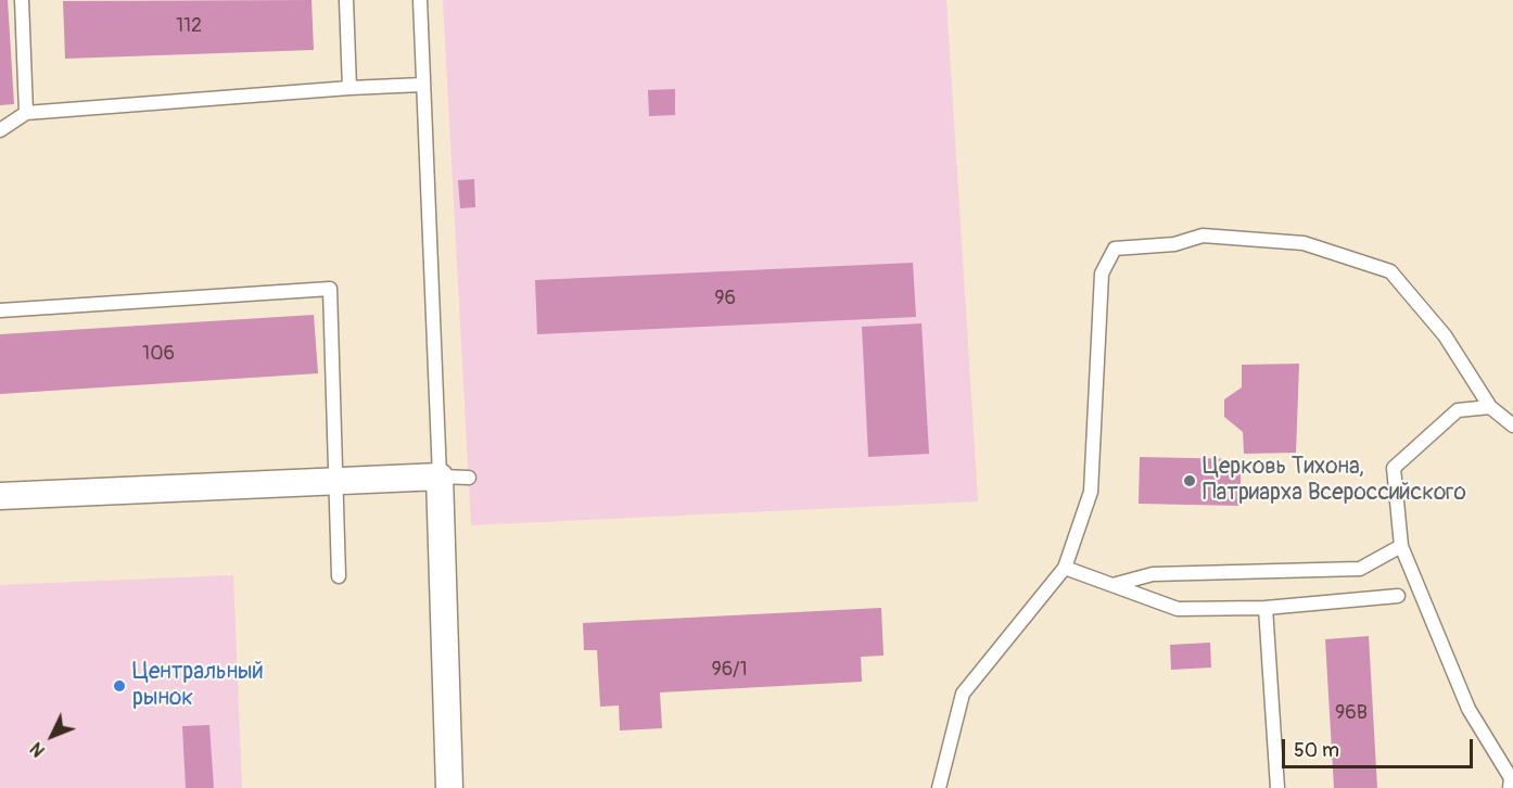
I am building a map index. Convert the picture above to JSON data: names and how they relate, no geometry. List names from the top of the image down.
{
  "places": ["Церковь Тихона, Патриарха Всероссийского", "Центральный рынок"],
  "house_numbers": [
    "112",
    "96",
    "106",
    "96/1",
    "96В"
  ],
  "scale_bar": "50 m",
  "north": "bottom left"
}
